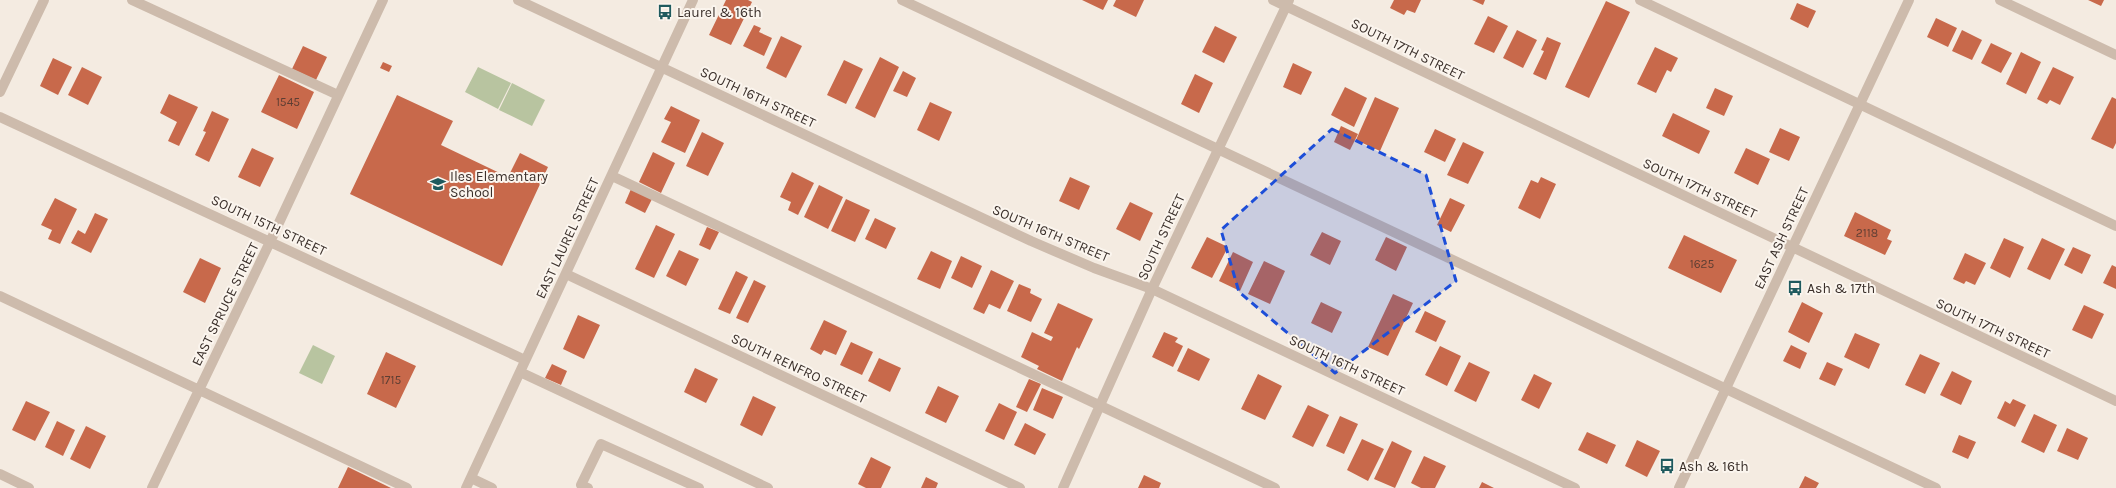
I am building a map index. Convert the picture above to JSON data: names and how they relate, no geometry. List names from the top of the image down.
{
  "streets": {
    "street": [
      "SOUTH 17TH STREET",
      "SOUTH 16TH STREET",
      "SOUTH 15TH STREET",
      "SOUTH STREET",
      "EAST LAUREL STREET",
      "EAST ASH STREET",
      "EAST SPRUCE STREET",
      "SOUTH RENFRO STREET"
    ]
  },
  "crossings": [
    ["SOUTH 17TH STREET", "SOUTH STREET"],
    ["SOUTH 17TH STREET", "EAST ASH STREET"],
    ["SOUTH 16TH STREET", "SOUTH STREET"],
    ["SOUTH 16TH STREET", "EAST LAUREL STREET"],
    ["SOUTH 15TH STREET", "EAST LAUREL STREET"],
    ["SOUTH 15TH STREET", "EAST SPRUCE STREET"],
    ["EAST LAUREL STREET", "SOUTH RENFRO STREET"]
  ],
  "places": {
    "bus stop": ["Laurel & 16th", "Ash & 17th", "Ash & 16th"],
    "school or university": ["Iles Elementary School"]
  },
  "house_numbers": [
    "1545",
    "2118",
    "1625",
    "1715"
  ]
}
